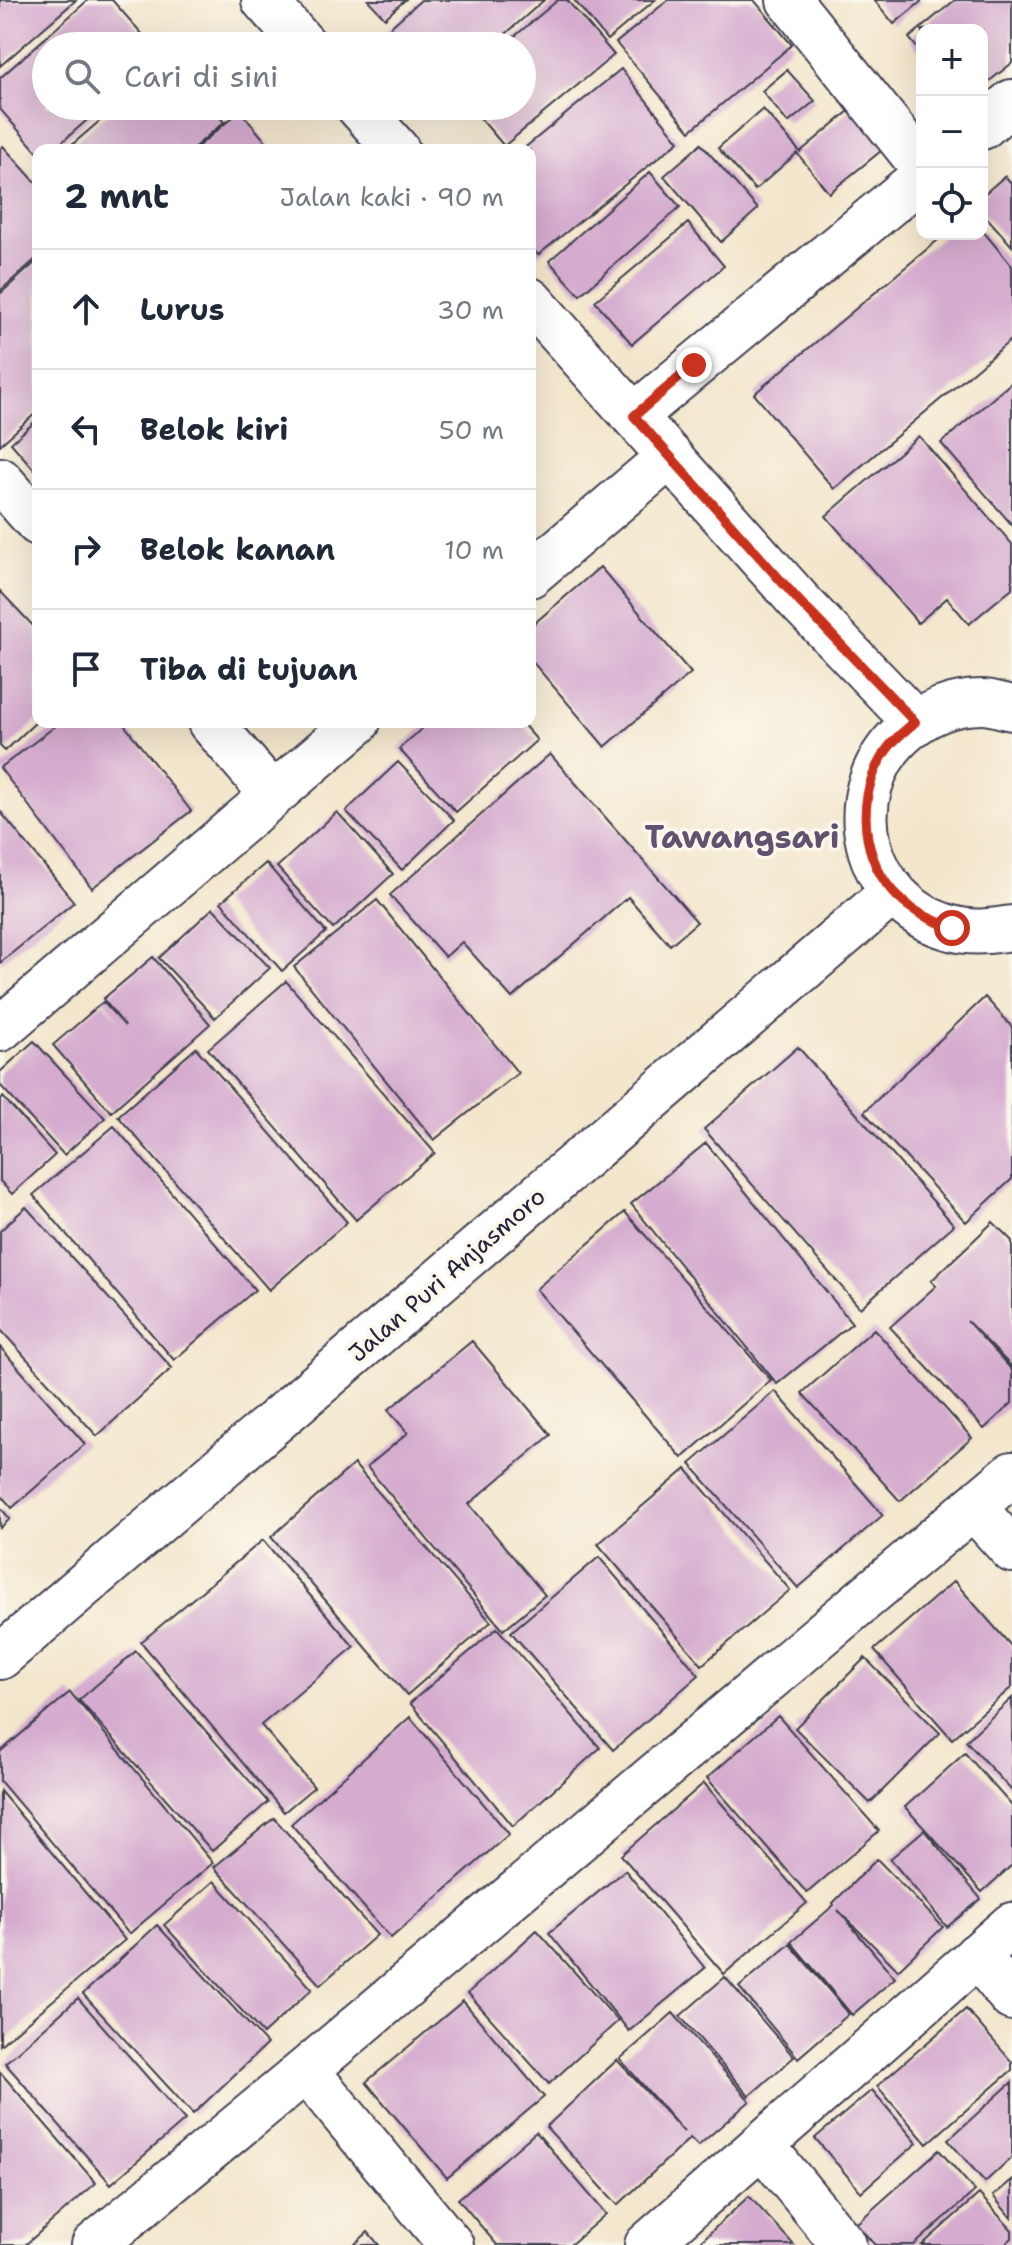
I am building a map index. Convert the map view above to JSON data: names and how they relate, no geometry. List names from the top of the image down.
{
  "streets": {
    "street": ["Jalan Puri Anjasmoro"]
  },
  "districts": ["Tawangsari"],
  "page": {
    "map_buttons": ["+", "−"],
    "search": "Cari di sini",
    "heading": ["2 mnt", "Jalan kaki · 90 m"],
    "list": [
      ["Lurus", "30 m"],
      ["Belok kiri", "50 m"],
      ["Belok kanan", "10 m"],
      "Tiba di tujuan"
    ]
  }
}
